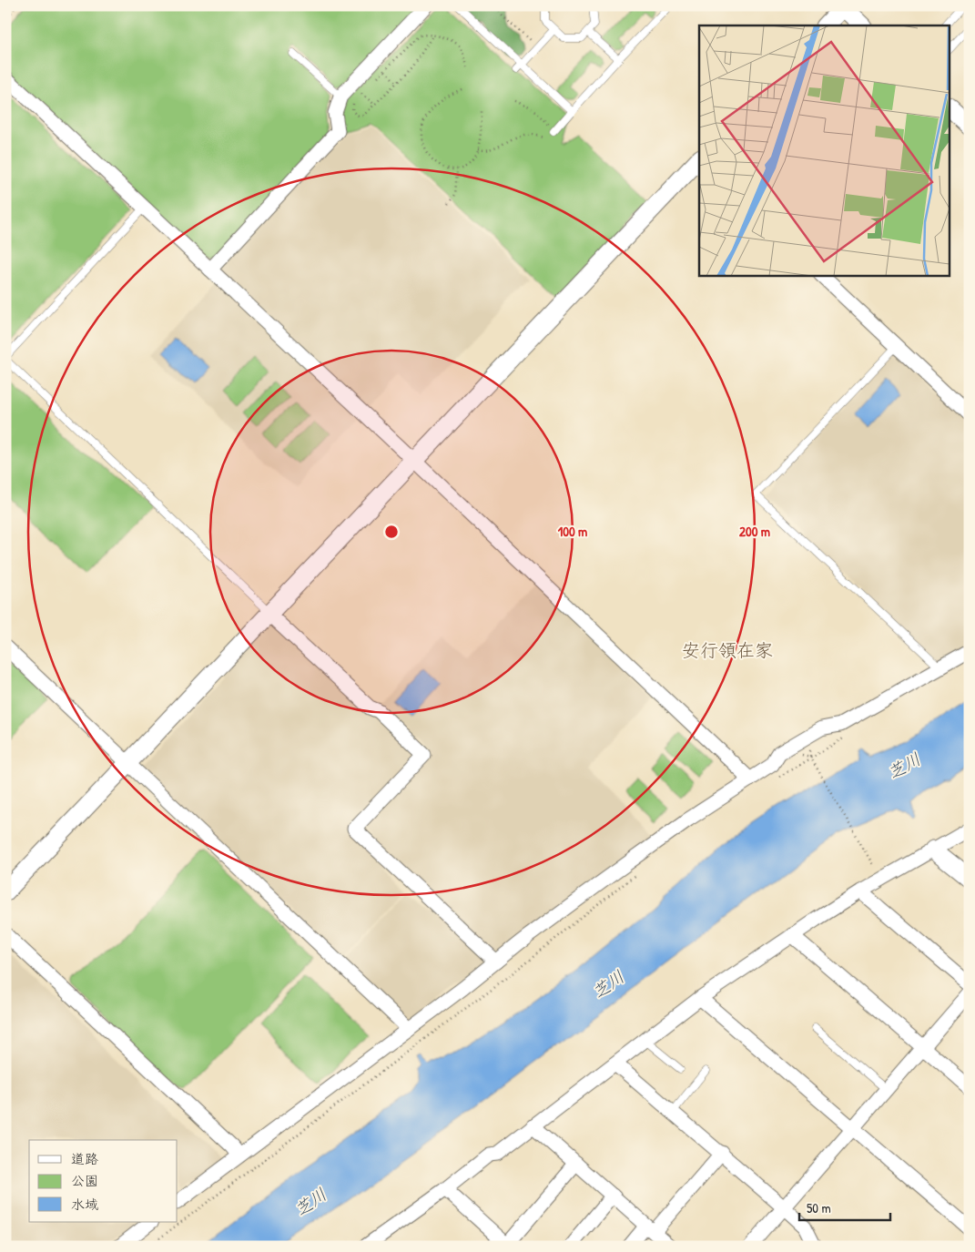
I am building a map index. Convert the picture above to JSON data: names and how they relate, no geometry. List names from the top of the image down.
{
  "districts": ["安行領在家"],
  "water": ["芝川"],
  "legend": ["道路", "公園", "水域"],
  "scale_bar": "50 m",
  "rings": ["100 m", "200 m"]
}
